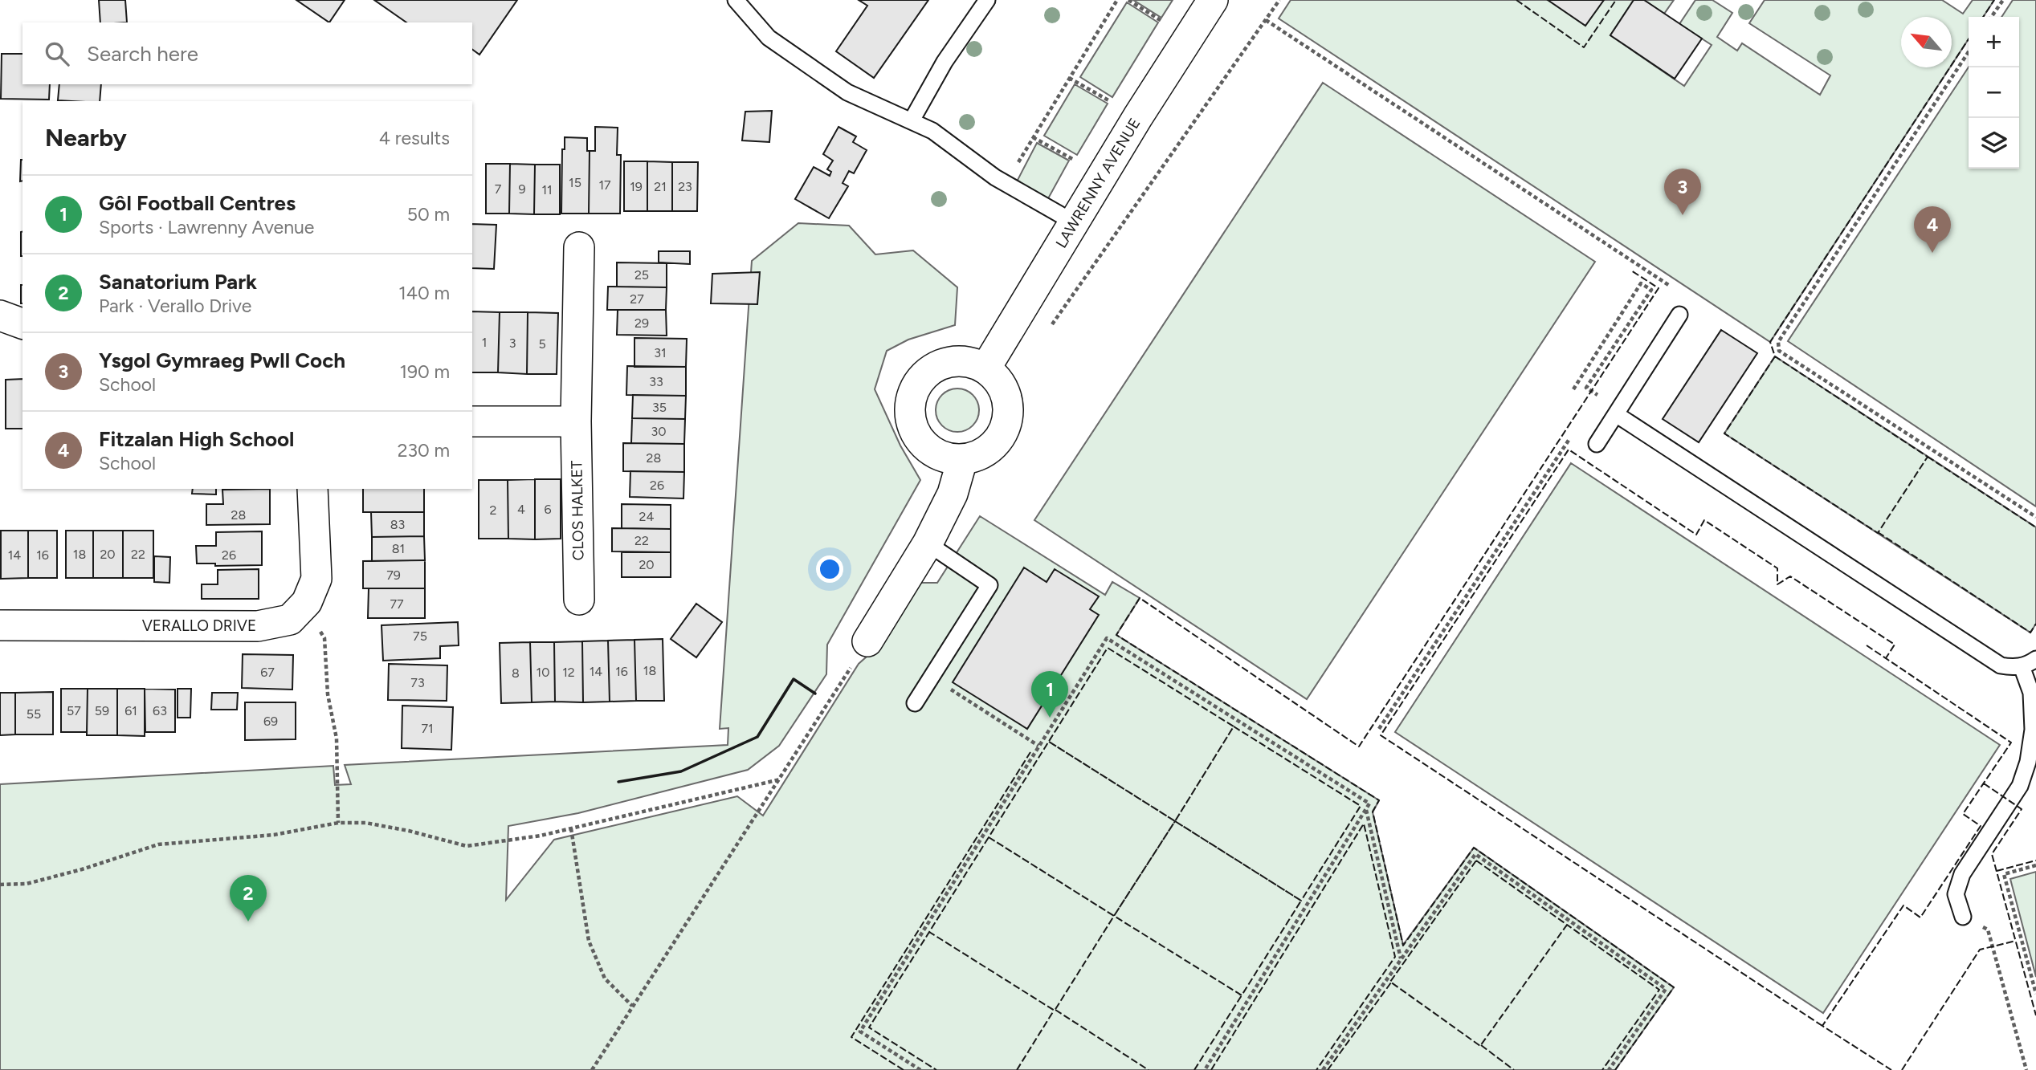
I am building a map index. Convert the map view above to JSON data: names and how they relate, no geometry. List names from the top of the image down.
{
  "streets": {
    "street": ["LAWRENNY AVENUE", "CLOS HALKET", "VERALLO DRIVE"]
  },
  "house_numbers": [
    "15",
    "17",
    "19",
    "21",
    "23",
    "7",
    "9",
    "11",
    "25",
    "27",
    "29",
    "1",
    "3",
    "5",
    "31",
    "33",
    "35",
    "30",
    "28",
    "26",
    "4",
    "6",
    "2",
    "28",
    "24",
    "83",
    "22",
    "81",
    "18",
    "20",
    "22",
    "14",
    "16",
    "26",
    "20",
    "79",
    "77",
    "75",
    "18",
    "14",
    "16",
    "67",
    "10",
    "12",
    "8",
    "73",
    "57",
    "59",
    "61",
    "63",
    "55",
    "69",
    "71"
  ],
  "north": "top left",
  "page": {
    "map_buttons": ["+", "−"],
    "search": "Search here",
    "heading": ["Nearby", "4 results"],
    "pins": [
      "3",
      "4",
      "1",
      "2"
    ],
    "list": [
      {
        "mark": "1",
        "name": "Gôl Football Centres",
        "note": "Sports · Lawrenny Avenue",
        "value": "50 m"
      },
      {
        "mark": "2",
        "name": "Sanatorium Park",
        "note": "Park · Verallo Drive",
        "value": "140 m"
      },
      {
        "mark": "3",
        "name": "Ysgol Gymraeg Pwll Coch",
        "note": "School",
        "value": "190 m"
      },
      {
        "mark": "4",
        "name": "Fitzalan High School",
        "note": "School",
        "value": "230 m"
      }
    ]
  }
}
